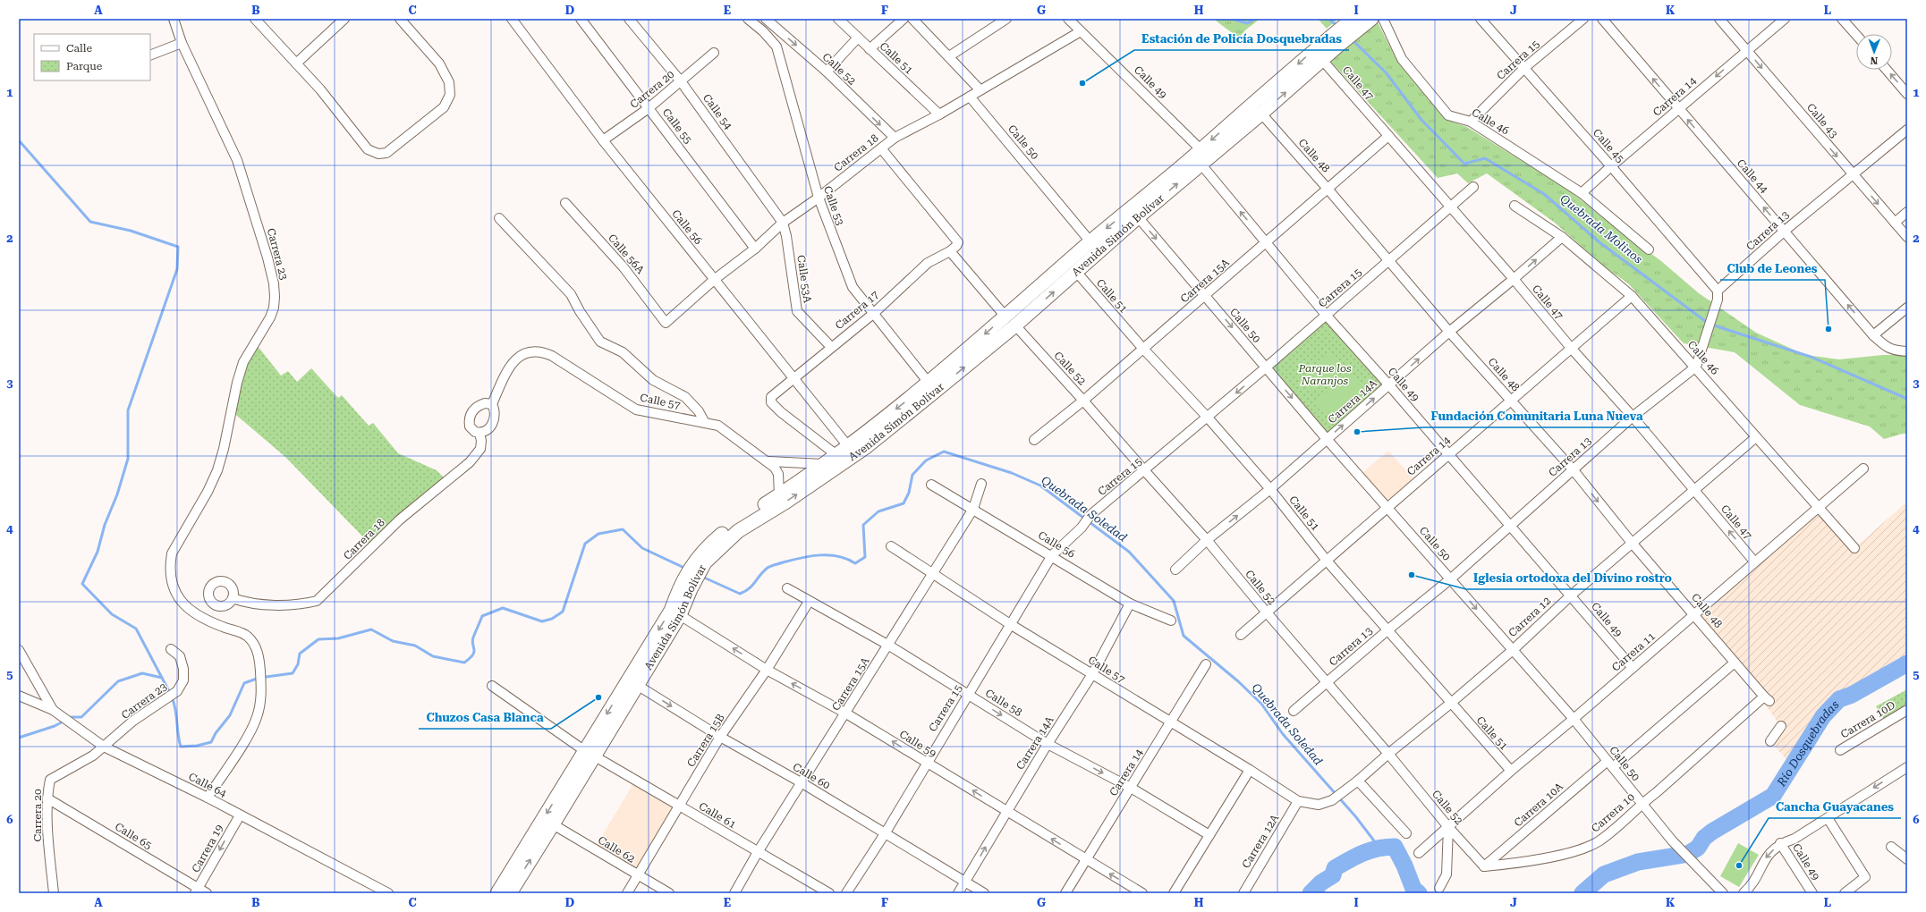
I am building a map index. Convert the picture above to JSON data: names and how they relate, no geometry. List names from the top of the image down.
{
  "streets": {
    "main road": ["Avenida Simón Bolívar"],
    "street": [
      "Calle 51",
      "Carrera 15",
      "Calle 52",
      "Calle 49",
      "Calle 47",
      "Carrera 20",
      "Carrera 14",
      "Calle 54",
      "Calle 43",
      "Calle 46",
      "Calle 55",
      "Calle 50",
      "Calle 45",
      "Carrera 18",
      "Calle 48",
      "Calle 44",
      "Calle 53",
      "Calle 56",
      "Carrera 13",
      "Carrera 23",
      "Calle 56A",
      "Calle 53A",
      "Carrera 15A",
      "Carrera 17",
      "Calle 57",
      "Carrera 14A",
      "Carrera 12",
      "Carrera 11",
      "Calle 58",
      "Carrera 10D",
      "Carrera 15B",
      "Calle 59",
      "Calle 60",
      "Calle 64",
      "Carrera 10A",
      "Carrera 10",
      "Calle 61",
      "Calle 65",
      "Carrera 12A",
      "Carrera 19",
      "Calle 62"
    ]
  },
  "crossings": [
    ["Calle 51", "Carrera 15"],
    ["Calle 51", "Carrera 14"],
    ["Calle 51", "Carrera 18"],
    ["Calle 51", "Carrera 13"],
    ["Calle 51", "Avenida Simón Bolívar"],
    ["Calle 51", "Carrera 15A"],
    ["Calle 51", "Carrera 14A"],
    ["Calle 51", "Carrera 12"],
    ["Calle 51", "Carrera 11"],
    ["Carrera 15", "Calle 52"],
    ["Carrera 15", "Calle 49"],
    ["Carrera 15", "Calle 47"],
    ["Carrera 15", "Calle 46"],
    ["Carrera 15", "Calle 50"],
    ["Carrera 15", "Calle 45"],
    ["Carrera 15", "Calle 48"],
    ["Carrera 15", "Calle 56"],
    ["Carrera 15", "Calle 57"],
    ["Carrera 15", "Calle 58"],
    ["Carrera 15", "Calle 59"],
    ["Carrera 15", "Calle 60"],
    ["Calle 52", "Carrera 14"],
    ["Calle 52", "Carrera 18"],
    ["Calle 52", "Carrera 13"],
    ["Calle 52", "Avenida Simón Bolívar"],
    ["Calle 52", "Carrera 15A"],
    ["Calle 52", "Carrera 17"],
    ["Calle 52", "Carrera 14A"],
    ["Calle 52", "Carrera 12"],
    ["Calle 52", "Carrera 11"],
    ["Calle 52", "Carrera 10A"],
    ["Calle 52", "Carrera 10"],
    ["Calle 49", "Carrera 14"],
    ["Calle 49", "Carrera 18"],
    ["Calle 49", "Carrera 13"],
    ["Calle 49", "Avenida Simón Bolívar"],
    ["Calle 49", "Carrera 15A"],
    ["Calle 49", "Carrera 14A"],
    ["Calle 49", "Carrera 12"],
    ["Calle 49", "Carrera 11"],
    ["Calle 47", "Carrera 14"],
    ["Calle 47", "Carrera 13"],
    ["Calle 47", "Avenida Simón Bolívar"],
    ["Calle 47", "Carrera 15A"],
    ["Calle 47", "Carrera 14A"],
    ["Calle 47", "Carrera 12"],
    ["Calle 47", "Carrera 11"],
    ["Carrera 20", "Calle 54"],
    ["Carrera 20", "Calle 55"],
    ["Carrera 20", "Calle 56"],
    ["Carrera 20", "Carrera 23"],
    ["Carrera 20", "Calle 64"],
    ["Carrera 20", "Calle 65"],
    ["Carrera 14", "Calle 43"],
    ["Carrera 14", "Calle 46"],
    ["Carrera 14", "Calle 50"],
    ["Carrera 14", "Calle 45"],
    ["Carrera 14", "Calle 48"],
    ["Carrera 14", "Calle 44"],
    ["Carrera 14", "Calle 57"],
    ["Carrera 14", "Calle 58"],
    ["Carrera 14", "Calle 59"],
    ["Calle 54", "Carrera 18"],
    ["Calle 54", "Calle 53A"],
    ["Calle 43", "Carrera 13"],
    ["Calle 46", "Carrera 13"],
    ["Calle 46", "Carrera 14A"],
    ["Calle 46", "Carrera 12"],
    ["Calle 46", "Carrera 11"],
    ["Calle 55", "Carrera 18"],
    ["Calle 50", "Carrera 18"],
    ["Calle 50", "Carrera 13"],
    ["Calle 50", "Avenida Simón Bolívar"],
    ["Calle 50", "Carrera 15A"],
    ["Calle 50", "Carrera 14A"],
    ["Calle 50", "Carrera 12"],
    ["Calle 50", "Carrera 11"],
    ["Calle 50", "Carrera 10A"],
    ["Calle 50", "Carrera 10"],
    ["Calle 45", "Carrera 13"],
    ["Carrera 18", "Calle 53"],
    ["Carrera 18", "Calle 56"],
    ["Carrera 18", "Calle 56A"],
    ["Carrera 18", "Calle 53A"],
    ["Carrera 18", "Carrera 17"],
    ["Carrera 18", "Calle 57"],
    ["Calle 48", "Carrera 13"],
    ["Calle 48", "Avenida Simón Bolívar"],
    ["Calle 48", "Carrera 15A"],
    ["Calle 48", "Carrera 14A"],
    ["Calle 48", "Carrera 12"],
    ["Calle 48", "Carrera 11"],
    ["Calle 48", "Carrera 10A"],
    ["Calle 48", "Carrera 10"],
    ["Calle 44", "Carrera 13"],
    ["Calle 53", "Avenida Simón Bolívar"],
    ["Calle 53", "Carrera 17"],
    ["Calle 56", "Avenida Simón Bolívar"],
    ["Calle 56", "Carrera 15A"],
    ["Calle 56", "Carrera 17"],
    ["Calle 56", "Carrera 14A"],
    ["Avenida Simón Bolívar", "Carrera 17"],
    ["Avenida Simón Bolívar", "Calle 57"],
    ["Avenida Simón Bolívar", "Calle 59"],
    ["Avenida Simón Bolívar", "Calle 60"],
    ["Avenida Simón Bolívar", "Calle 61"],
    ["Avenida Simón Bolívar", "Calle 62"],
    ["Carrera 23", "Calle 64"],
    ["Calle 53A", "Carrera 17"],
    ["Carrera 15A", "Calle 57"],
    ["Carrera 15A", "Calle 58"],
    ["Carrera 15A", "Calle 59"],
    ["Carrera 15A", "Calle 60"],
    ["Carrera 15A", "Calle 61"],
    ["Calle 57", "Carrera 14A"],
    ["Calle 57", "Carrera 12"],
    ["Calle 57", "Carrera 12A"],
    ["Carrera 14A", "Calle 58"],
    ["Carrera 14A", "Calle 59"],
    ["Carrera 14A", "Calle 60"],
    ["Calle 58", "Carrera 15B"],
    ["Carrera 15B", "Calle 59"],
    ["Carrera 15B", "Calle 60"],
    ["Carrera 15B", "Calle 61"],
    ["Carrera 15B", "Calle 62"],
    ["Calle 64", "Carrera 19"],
    ["Carrera 10A", "Carrera 10"],
    ["Calle 65", "Carrera 19"]
  ],
  "one_way": [
    "Calle 43",
    "Calle 50",
    "Calle 44",
    "Carrera 14A",
    "Calle 58",
    "Calle 59",
    "Carrera 19"
  ],
  "water": ["Quebrada Molinos", "Quebrada Soledad", "Río Dosquebradas"],
  "parks": ["Parque los Naranjos"],
  "places": [
    "Estación de Policía Dosquebradas",
    "Club de Leones",
    "Fundación Comunitaria Luna Nueva",
    "Iglesia ortodoxa del Divino rostro",
    "Chuzos Casa Blanca",
    "Cancha Guayacanes"
  ],
  "legend": ["Calle", "Parque"],
  "north": "bottom",
  "grid": {
    "columns": [
      "A",
      "B",
      "C",
      "D",
      "E",
      "F",
      "G",
      "H",
      "I",
      "J",
      "K",
      "L"
    ],
    "rows": [
      "1",
      "2",
      "3",
      "4",
      "5",
      "6"
    ]
  }
}
